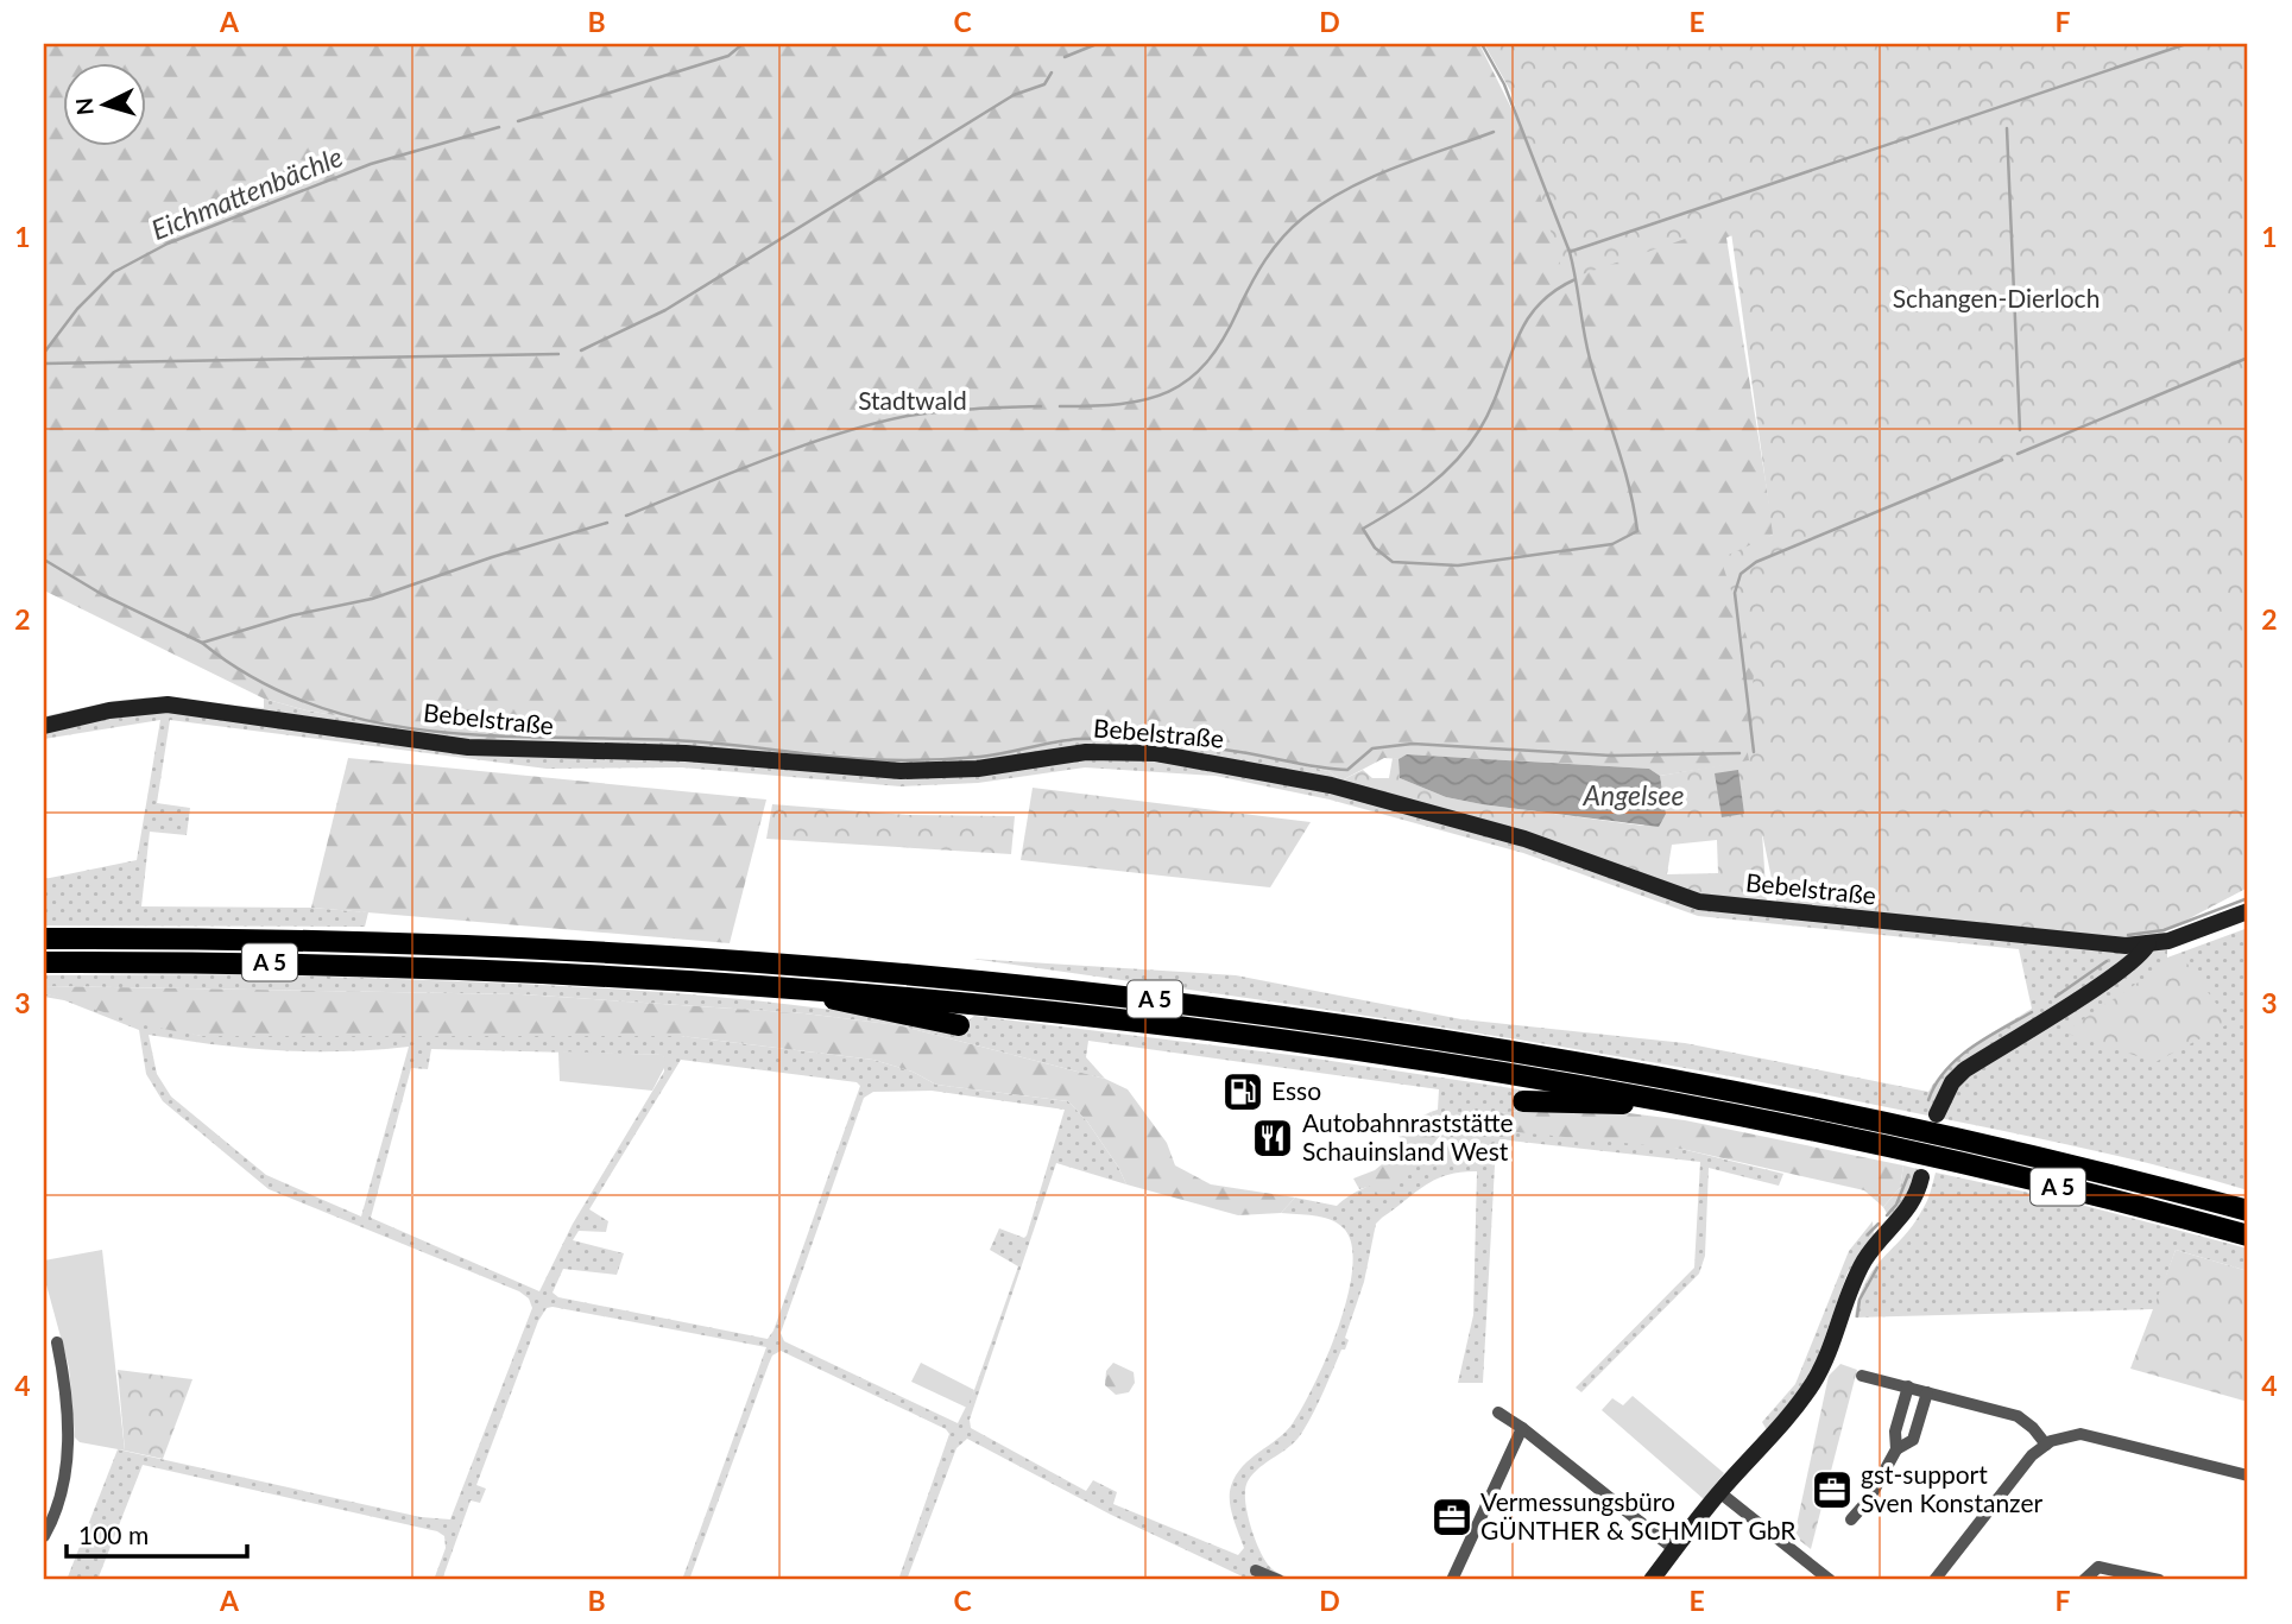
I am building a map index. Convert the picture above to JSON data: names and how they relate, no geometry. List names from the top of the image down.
{
  "streets": {
    "highway": ["A 5"],
    "street": ["Bebelstraße"]
  },
  "water": ["Eichmattenbächle", "Angelsee"],
  "parks": ["Schangen-Dierloch", "Stadtwald"],
  "places": {
    "fuel station": ["Esso"],
    "restaurant": ["Autobahnraststätte Schauinsland West"],
    "office": ["gst-support Sven Konstanzer", "Vermessungsbüro GÜNTHER & SCHMIDT GbR"]
  },
  "scale_bar": "100 m",
  "north": "left",
  "grid": {
    "columns": [
      "A",
      "B",
      "C",
      "D",
      "E",
      "F"
    ],
    "rows": [
      "1",
      "2",
      "3",
      "4"
    ]
  }
}
